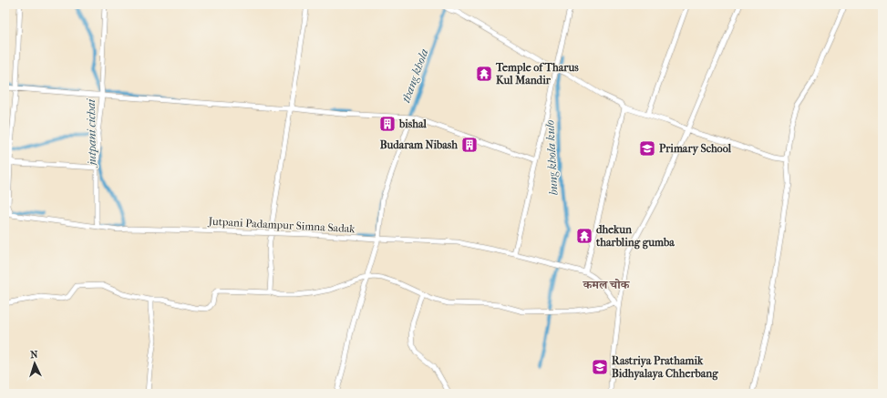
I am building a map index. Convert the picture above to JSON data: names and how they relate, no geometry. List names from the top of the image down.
{
  "streets": {
    "street": ["Jutpani Padampur Simna Sadak"]
  },
  "districts": ["कमल चोक"],
  "water": ["thang khola", "jutpani cichai", "bung khola kulo"],
  "places": {
    "temple": ["Temple of Tharus Kul Mandir", "dhekun tharbling gumba"],
    "building": ["bishal", "Budaram Nibash"],
    "school or university": ["Primary School", "Rastriya Prathamik Bidhyalaya Chherbang"]
  },
  "north": "top"
}
